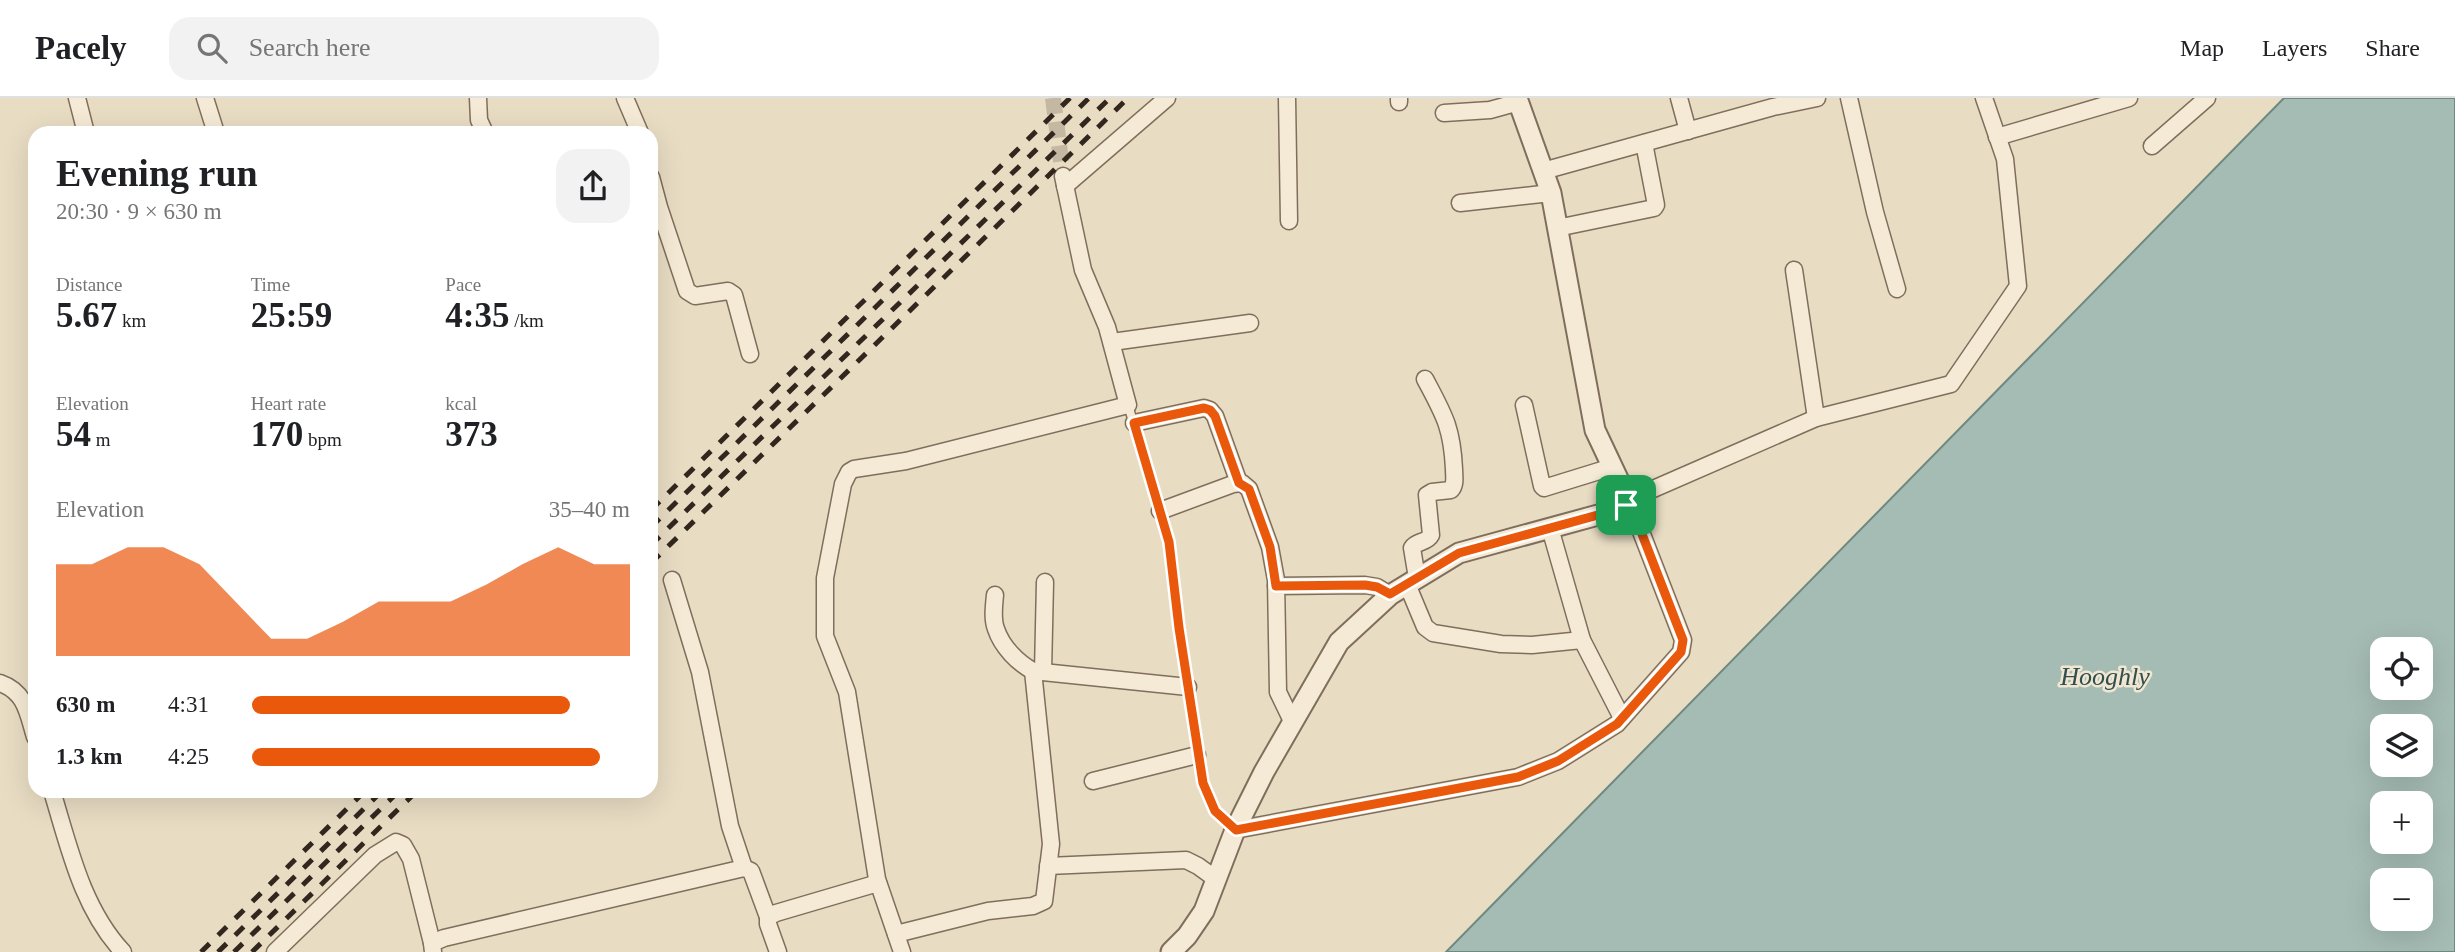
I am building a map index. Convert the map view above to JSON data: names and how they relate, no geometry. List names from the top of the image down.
{
  "water": ["Hooghly"],
  "page": {
    "header": "Pacely",
    "search": "Search here",
    "nav": ["Map", "Layers", "Share"],
    "heading": ["Evening run", "20:30 · 9 × 630 m"],
    "stats": [
      ["Distance", "5.67 km"],
      ["Time", "25:59"],
      ["Pace", "4:35 /km"],
      ["Elevation", "54 m"],
      ["Heart rate", "170 bpm"],
      ["kcal", "373"]
    ],
    "chart": ["Elevation", "35–40 m"],
    "map_buttons": ["+", "−"],
    "list": [
      {
        "name": "630 m",
        "note": "4:31"
      },
      {
        "name": "1.3 km",
        "note": "4:25"
      }
    ]
  }
}
